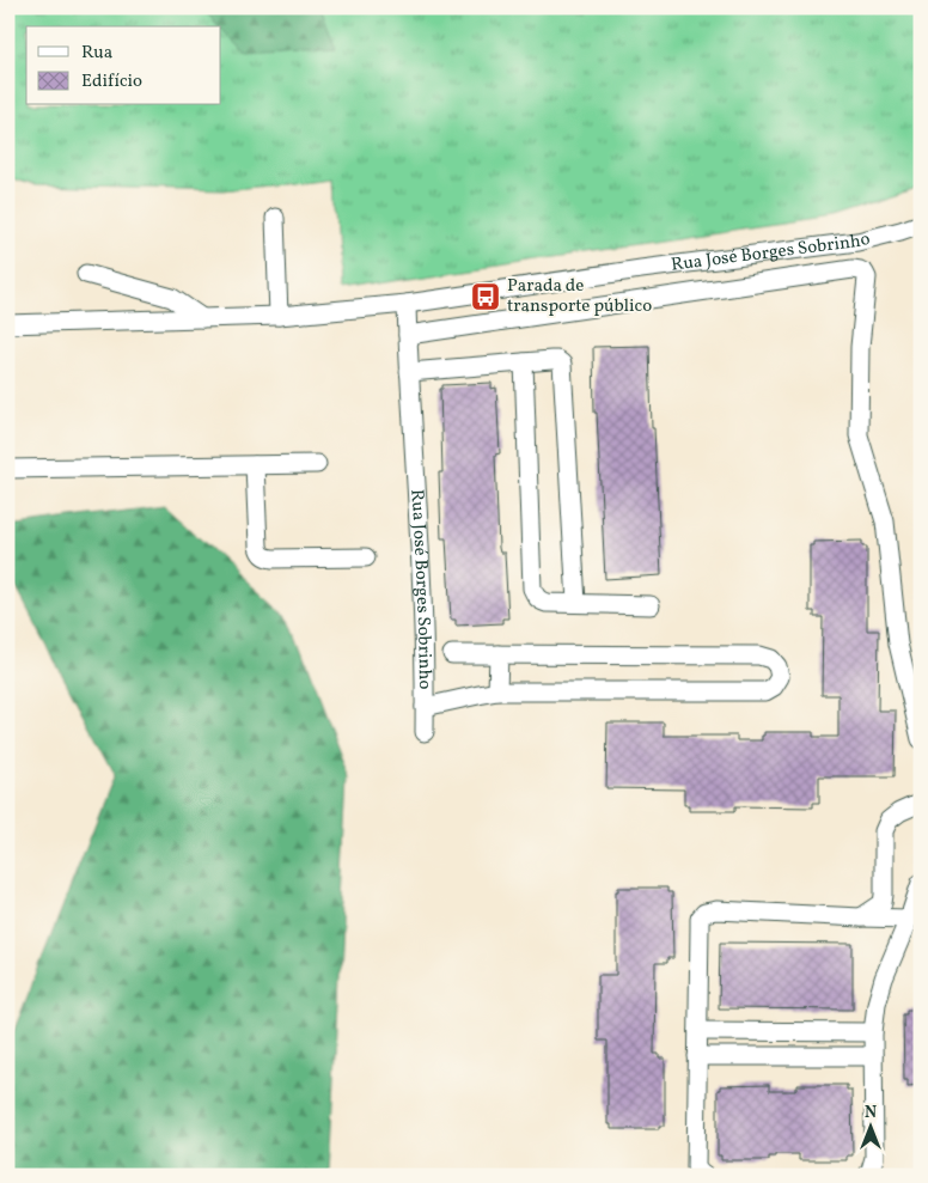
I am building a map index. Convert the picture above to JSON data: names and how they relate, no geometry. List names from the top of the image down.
{
  "streets": {
    "street": ["Rua José Borges Sobrinho"]
  },
  "places": {
    "bus stop": ["Parada de transporte público"]
  },
  "legend": ["Rua", "Edifício"],
  "north": "top"
}
